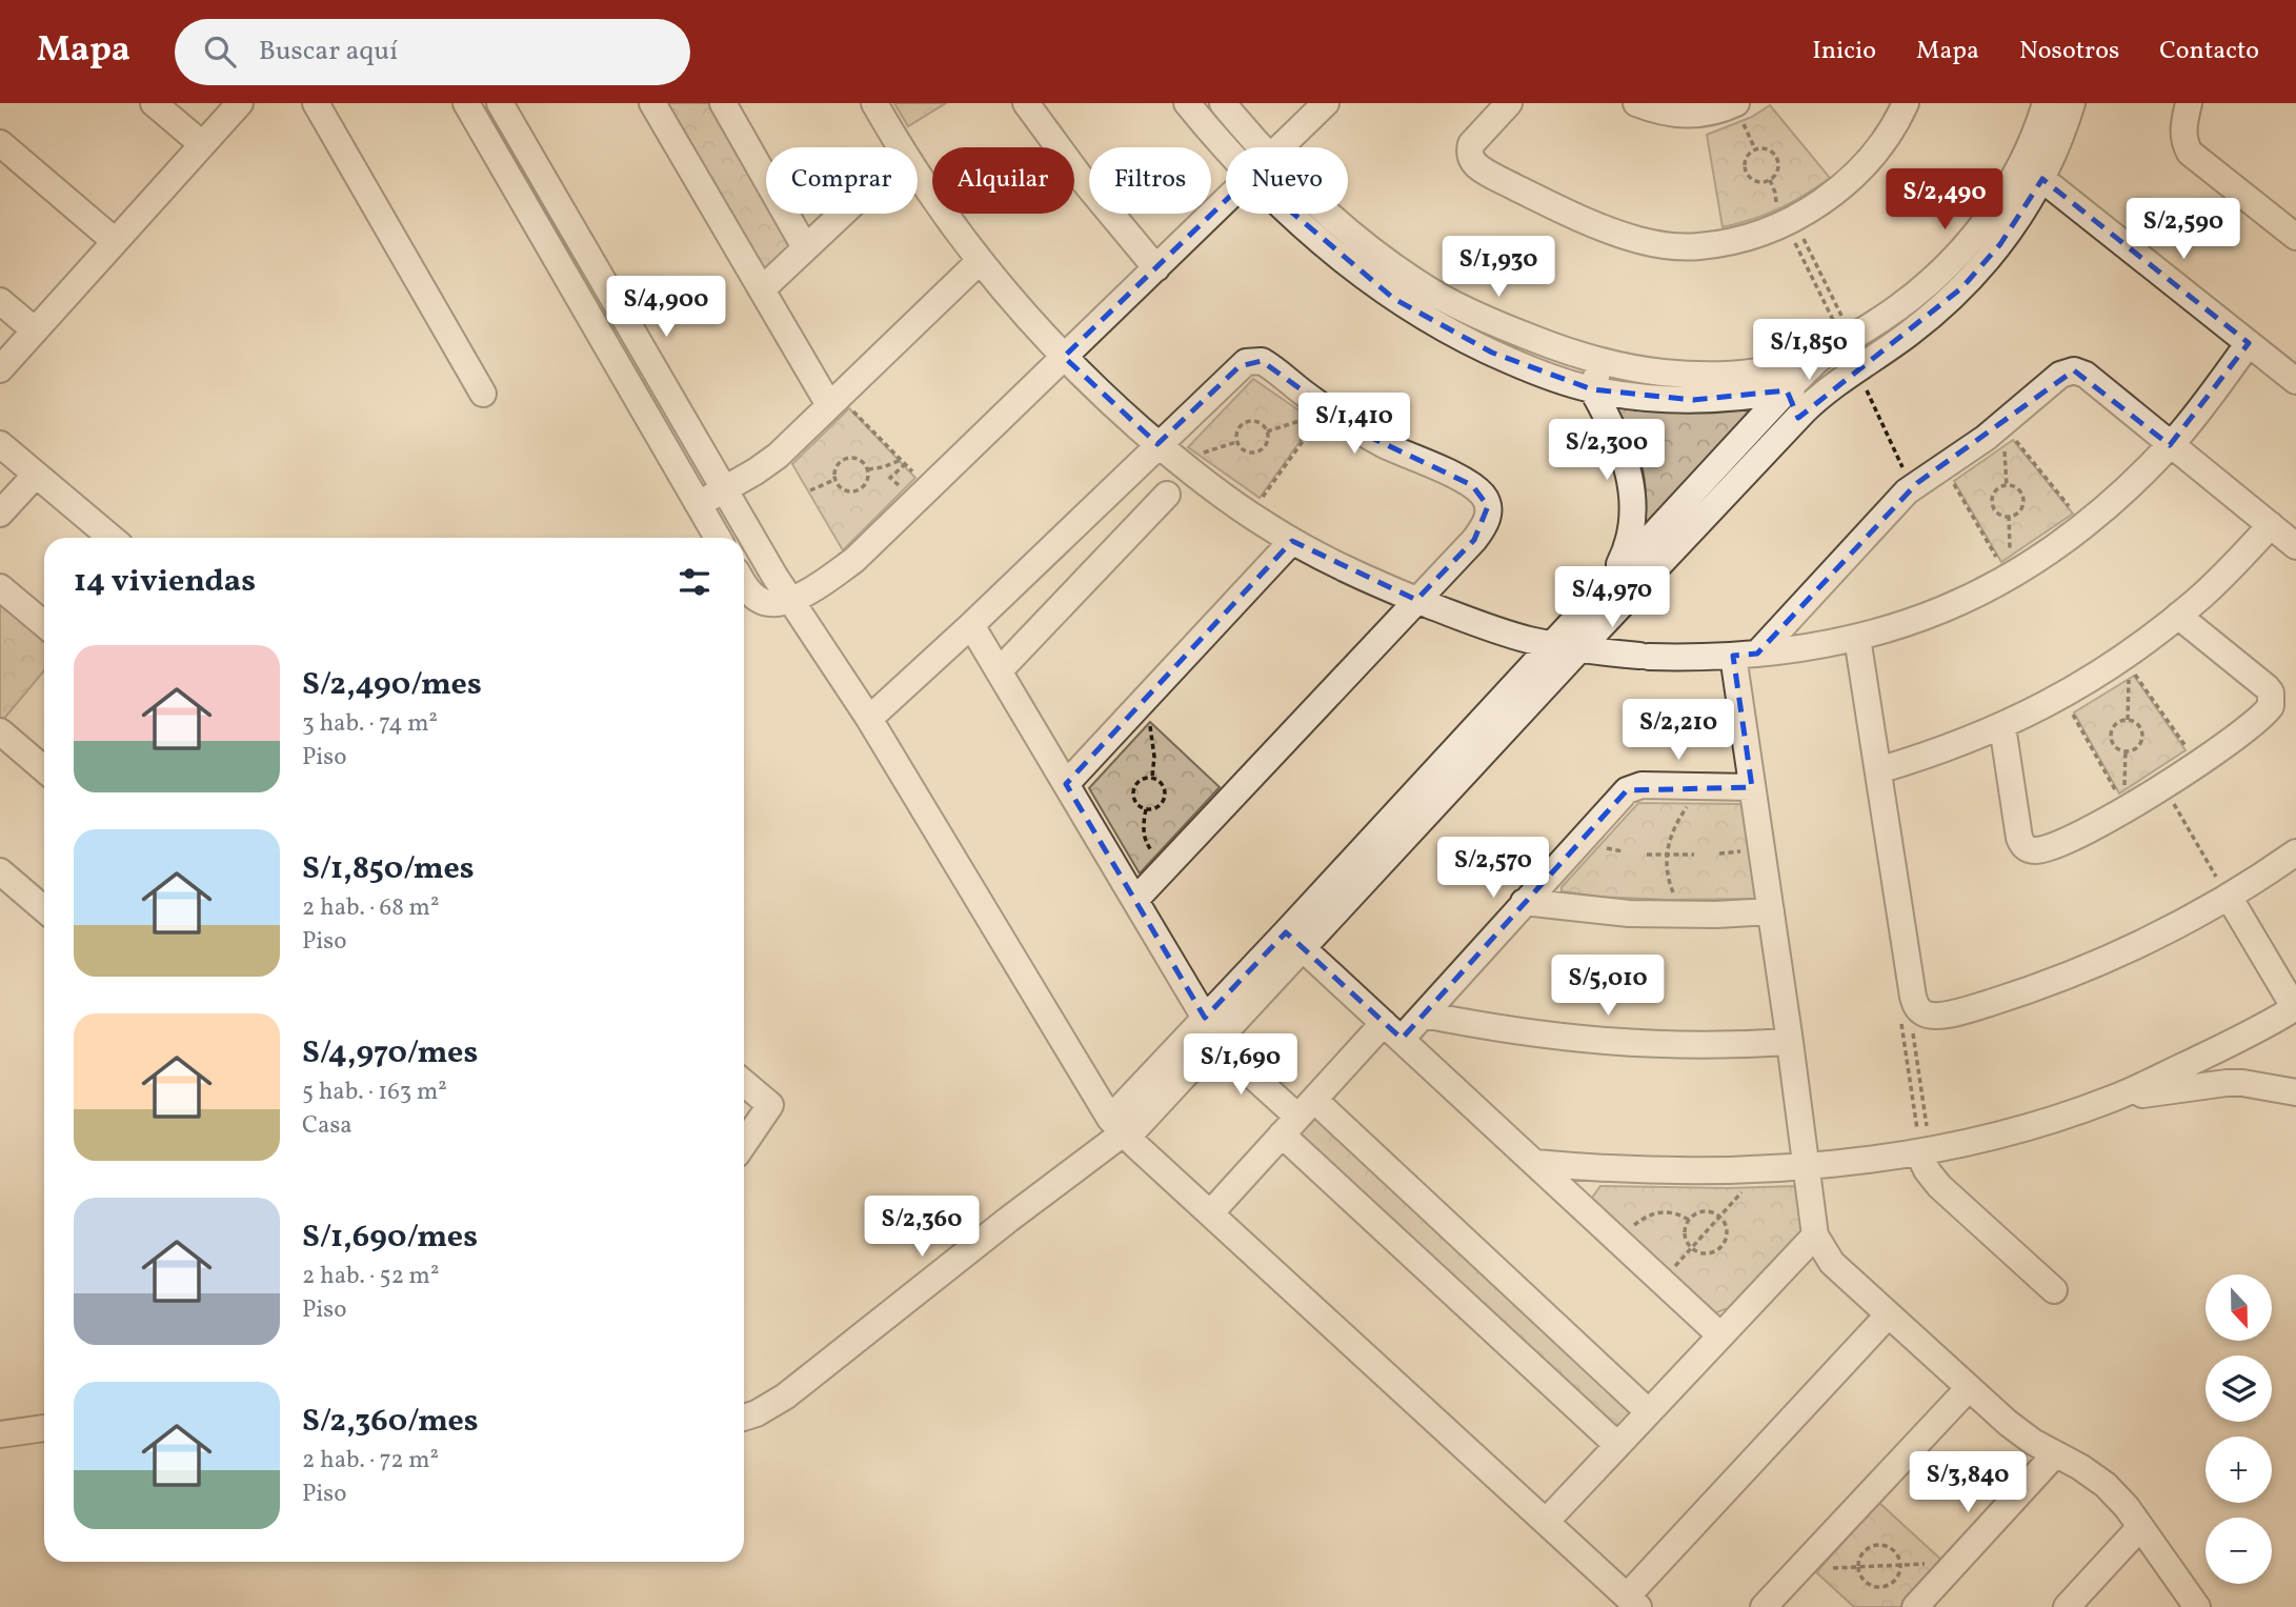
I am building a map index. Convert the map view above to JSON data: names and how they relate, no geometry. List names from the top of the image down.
{
  "north": "bottom",
  "page": {
    "header": "Mapa",
    "search": "Buscar aquí",
    "nav": [
      "Inicio",
      "Mapa",
      "Nosotros",
      "Contacto"
    ],
    "chip": [
      "Comprar",
      "Alquilar",
      "Filtros",
      "Nuevo"
    ],
    "price": [
      "S/2,490",
      "S/2,590",
      "S/1,930",
      "S/4,900",
      "S/1,850",
      "S/1,410",
      "S/2,300",
      "S/4,970",
      "S/2,210",
      "S/2,570",
      "S/5,010",
      "S/1,690",
      "S/2,360",
      "S/3,840"
    ],
    "heading": "14 viviendas",
    "list": [
      {
        "name": "S/2,490/mes",
        "note": "3 hab. · 74 m² · Piso"
      },
      {
        "name": "S/1,850/mes",
        "note": "2 hab. · 68 m² · Piso"
      },
      {
        "name": "S/4,970/mes",
        "note": "5 hab. · 163 m² · Casa"
      },
      {
        "name": "S/1,690/mes",
        "note": "2 hab. · 52 m² · Piso"
      },
      {
        "name": "S/2,360/mes",
        "note": "2 hab. · 72 m² · Piso"
      }
    ],
    "map_buttons": ["+", "−"]
  }
}
